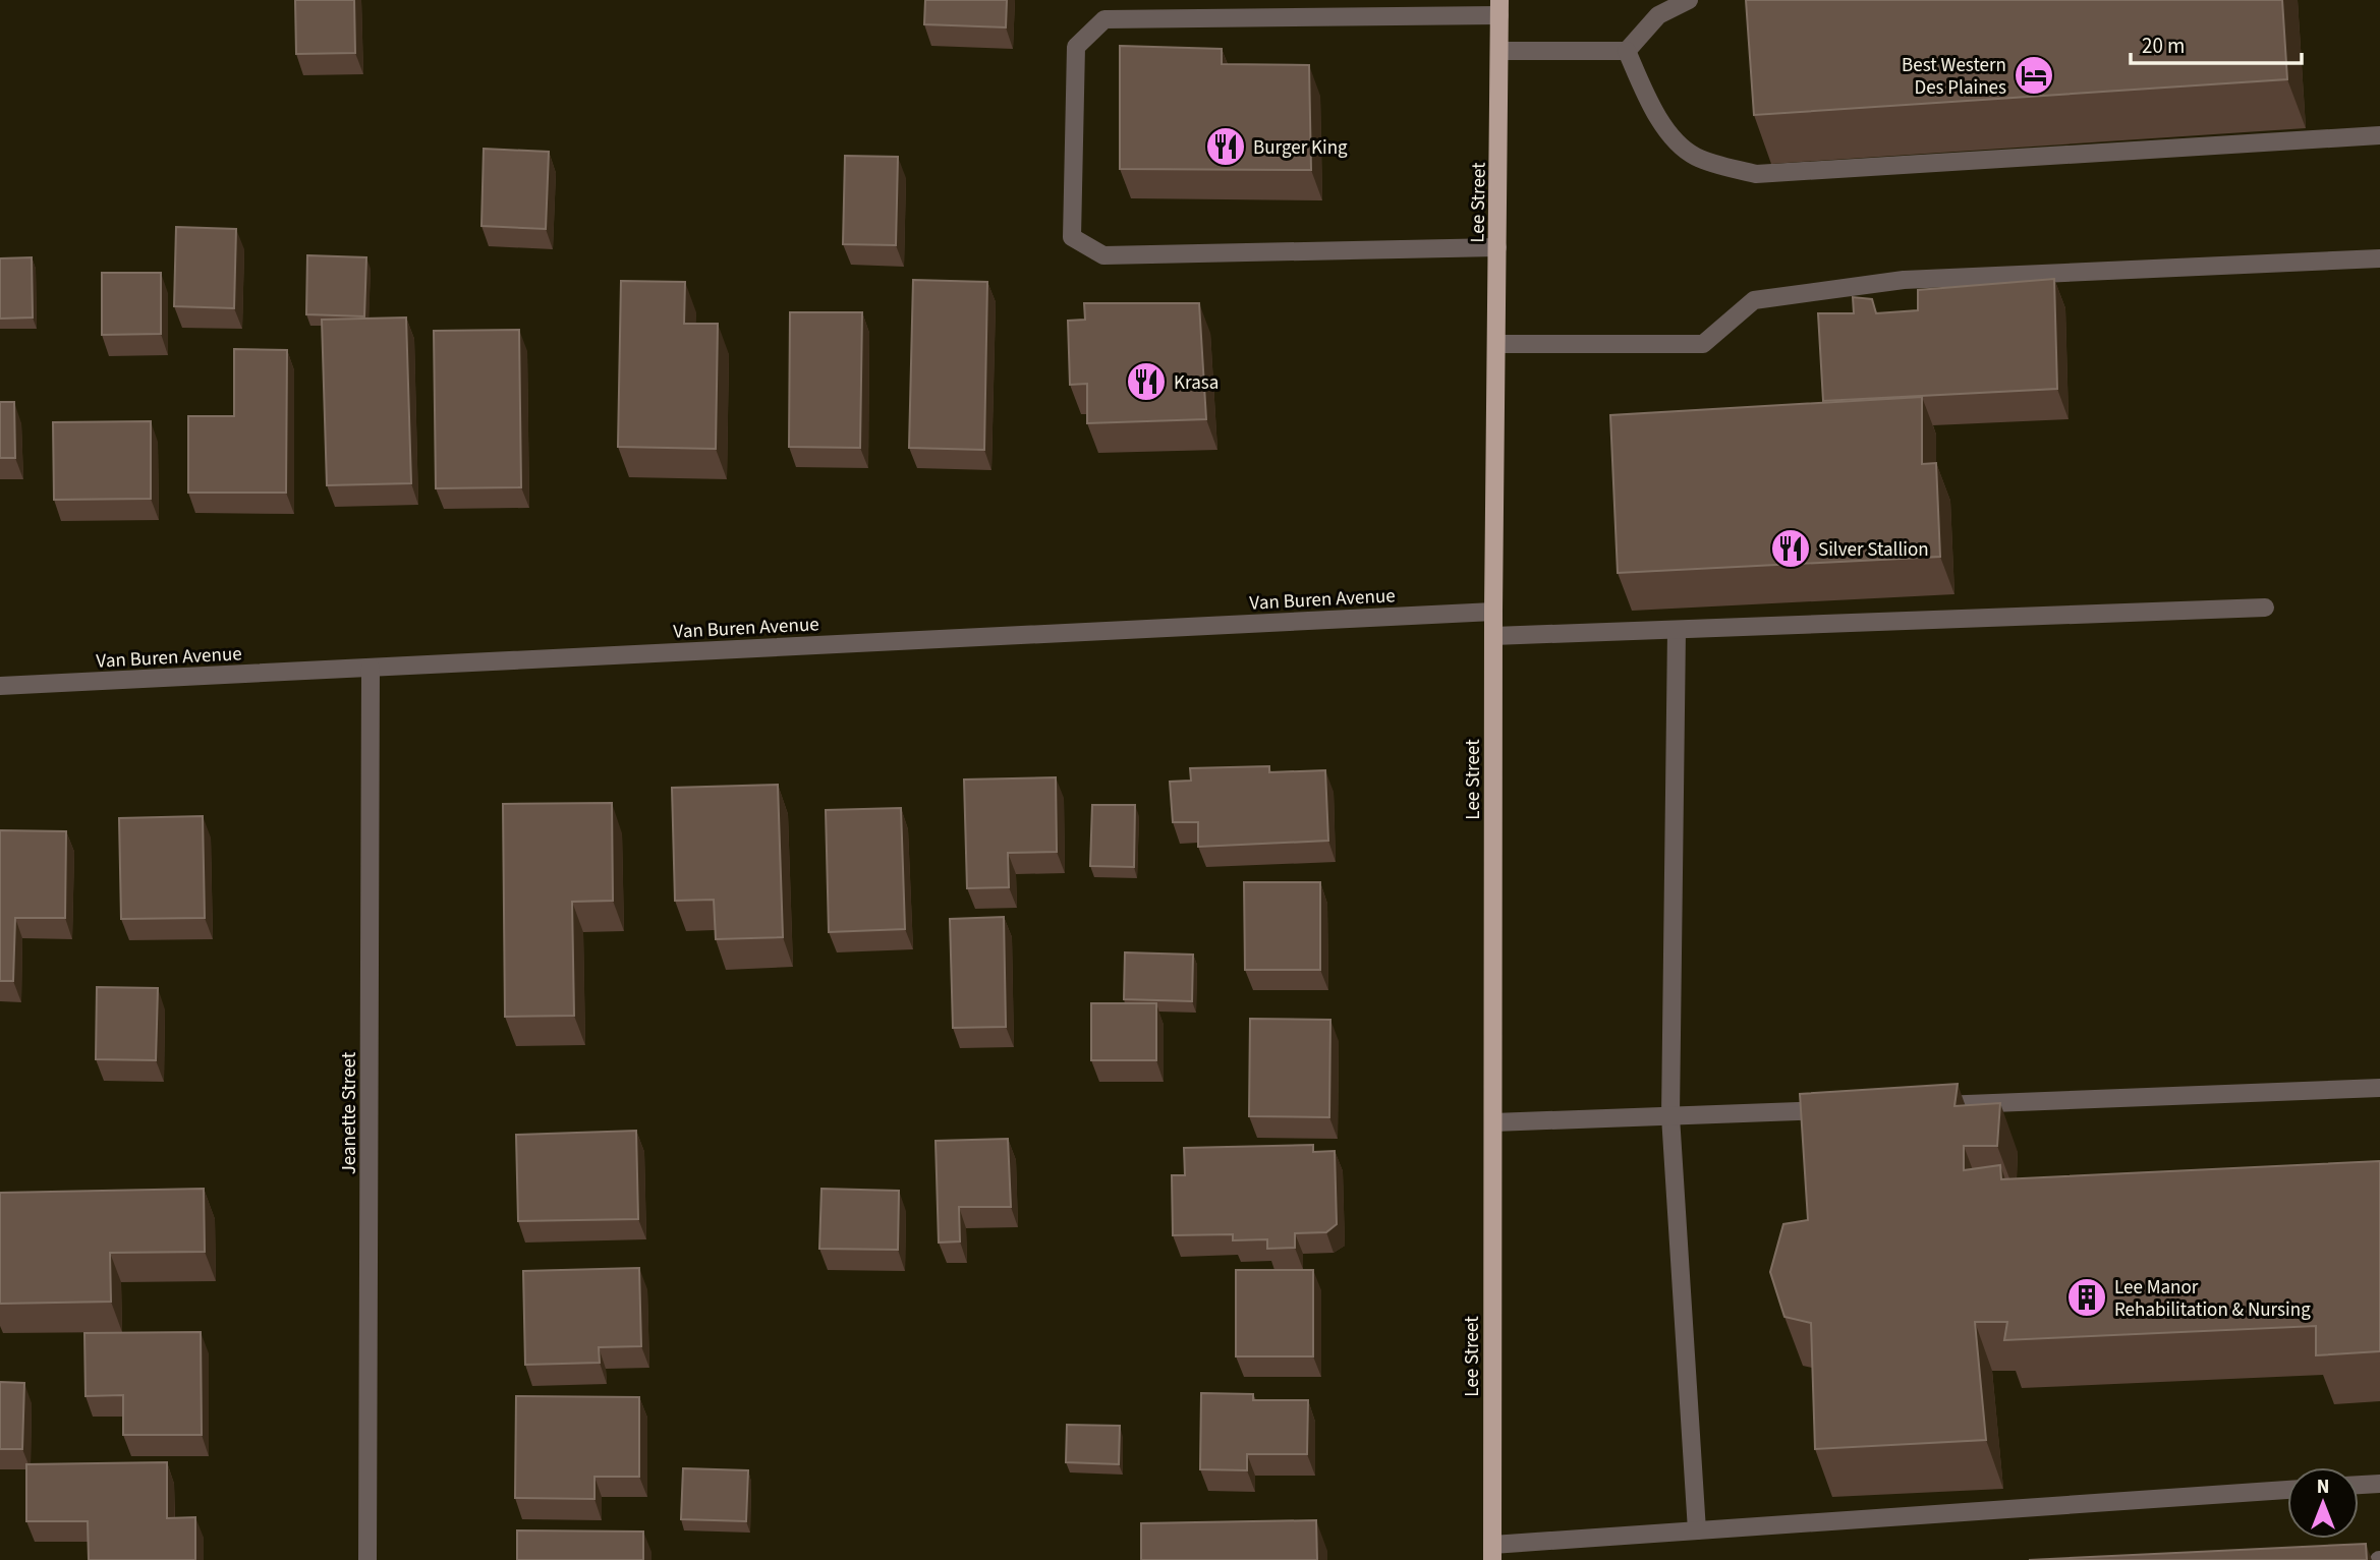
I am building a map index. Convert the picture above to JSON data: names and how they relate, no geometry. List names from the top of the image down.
{
  "streets": {
    "main road": ["Lee Street"],
    "street": ["Van Buren Avenue", "Jeanette Street"]
  },
  "crossings": [
    ["Lee Street", "Van Buren Avenue"],
    ["Van Buren Avenue", "Jeanette Street"]
  ],
  "places": {
    "hotel": ["Best Western Des Plaines"],
    "restaurant": ["Burger King", "Krasa", "Silver Stallion"],
    "building": ["Lee Manor Rehabilitation & Nursing"]
  },
  "scale_bar": "20 m",
  "north": "top"
}
